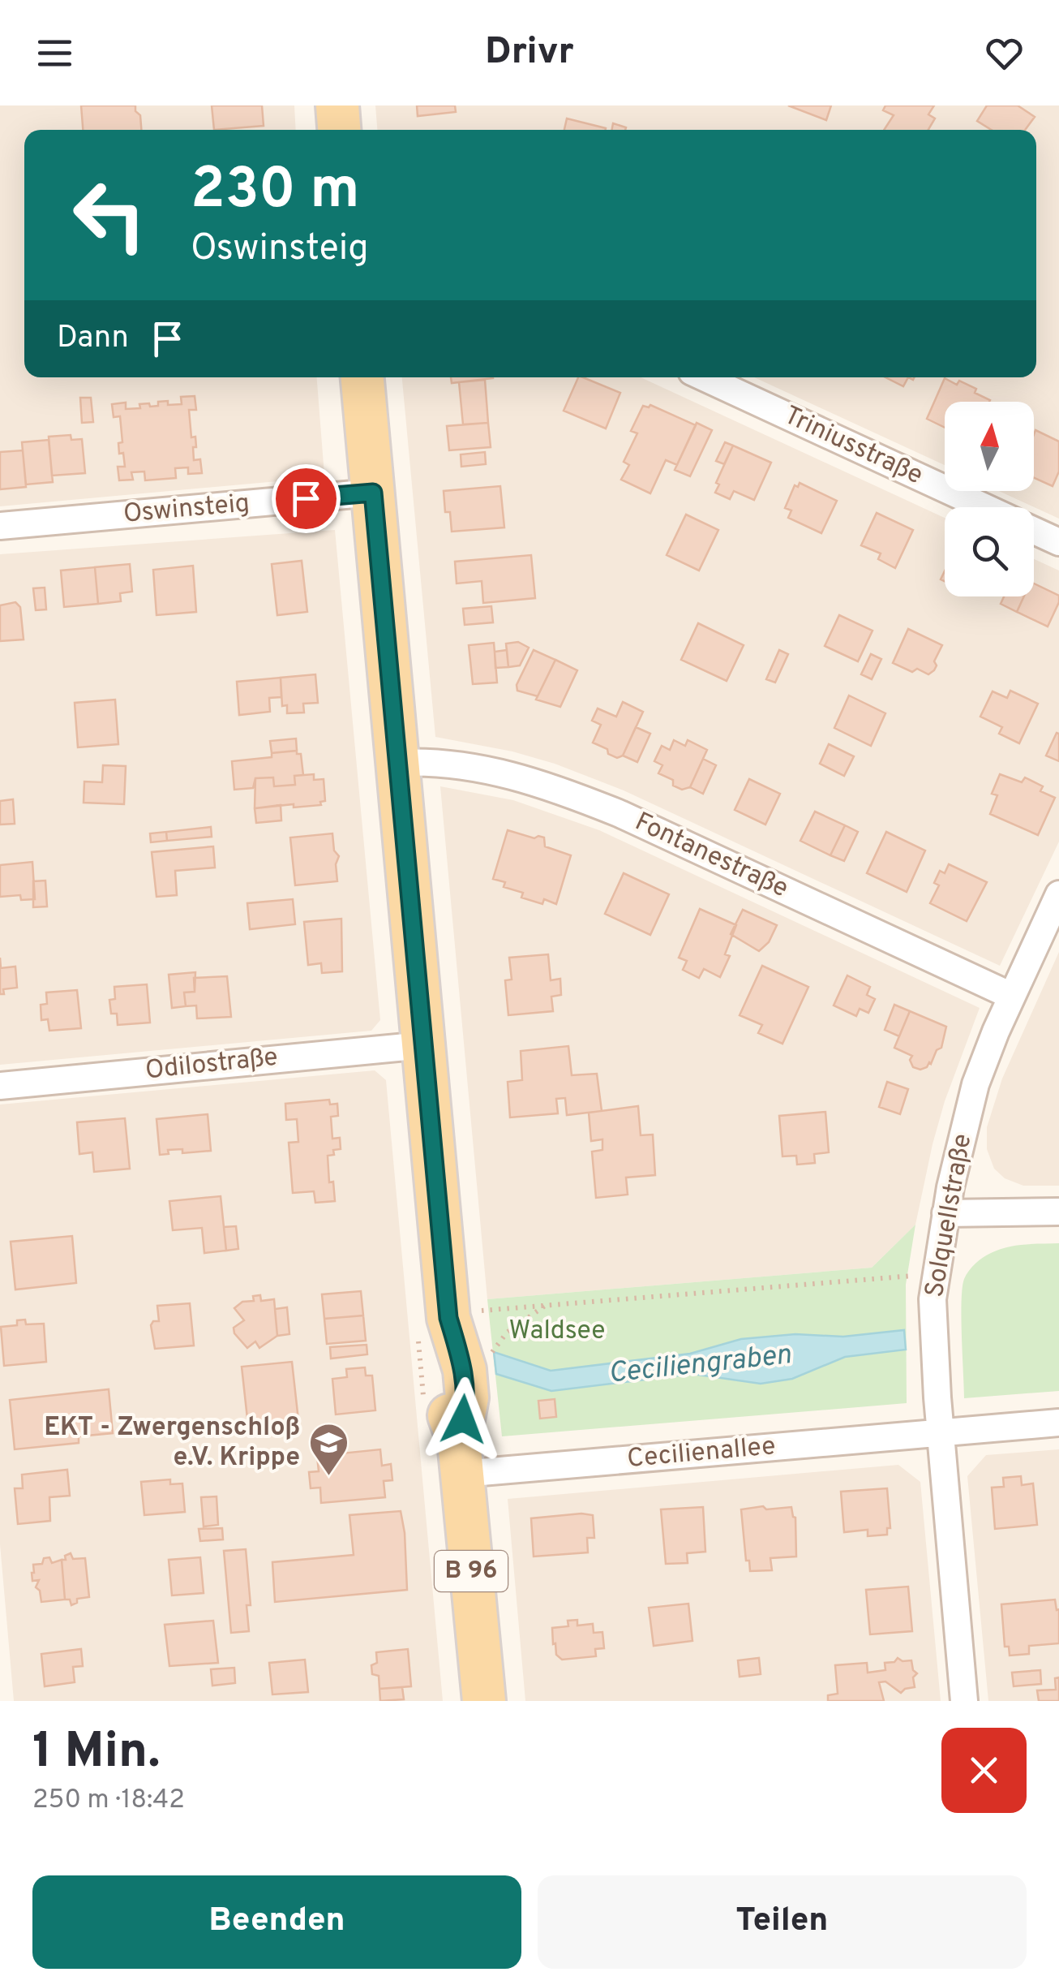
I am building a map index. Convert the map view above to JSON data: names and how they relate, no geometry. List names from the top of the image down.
{
  "streets": {
    "main road": ["B 96"],
    "street": [
      "Triniusstraße",
      "Oswinsteig",
      "Fontanestraße",
      "Odilostraße",
      "Solquellstraße",
      "Cecilienallee"
    ]
  },
  "crossings": [
    ["Oswinsteig", "B 96"],
    ["Fontanestraße", "Solquellstraße"],
    ["Fontanestraße", "B 96"],
    ["Odilostraße", "B 96"],
    ["Solquellstraße", "Cecilienallee"],
    ["Cecilienallee", "B 96"]
  ],
  "water": ["Ceciliengraben"],
  "parks": ["Waldsee"],
  "places": {
    "school or university": ["EKT - Zwergenschloß e.V. Krippe"]
  },
  "north": "top",
  "page": {
    "header": "Drivr",
    "turn": ["230 m", "Oswinsteig"],
    "then": "Dann",
    "heading": ["1 Min.", "250 m · 18:42"],
    "buttons": ["Beenden", "Teilen"]
  }
}
